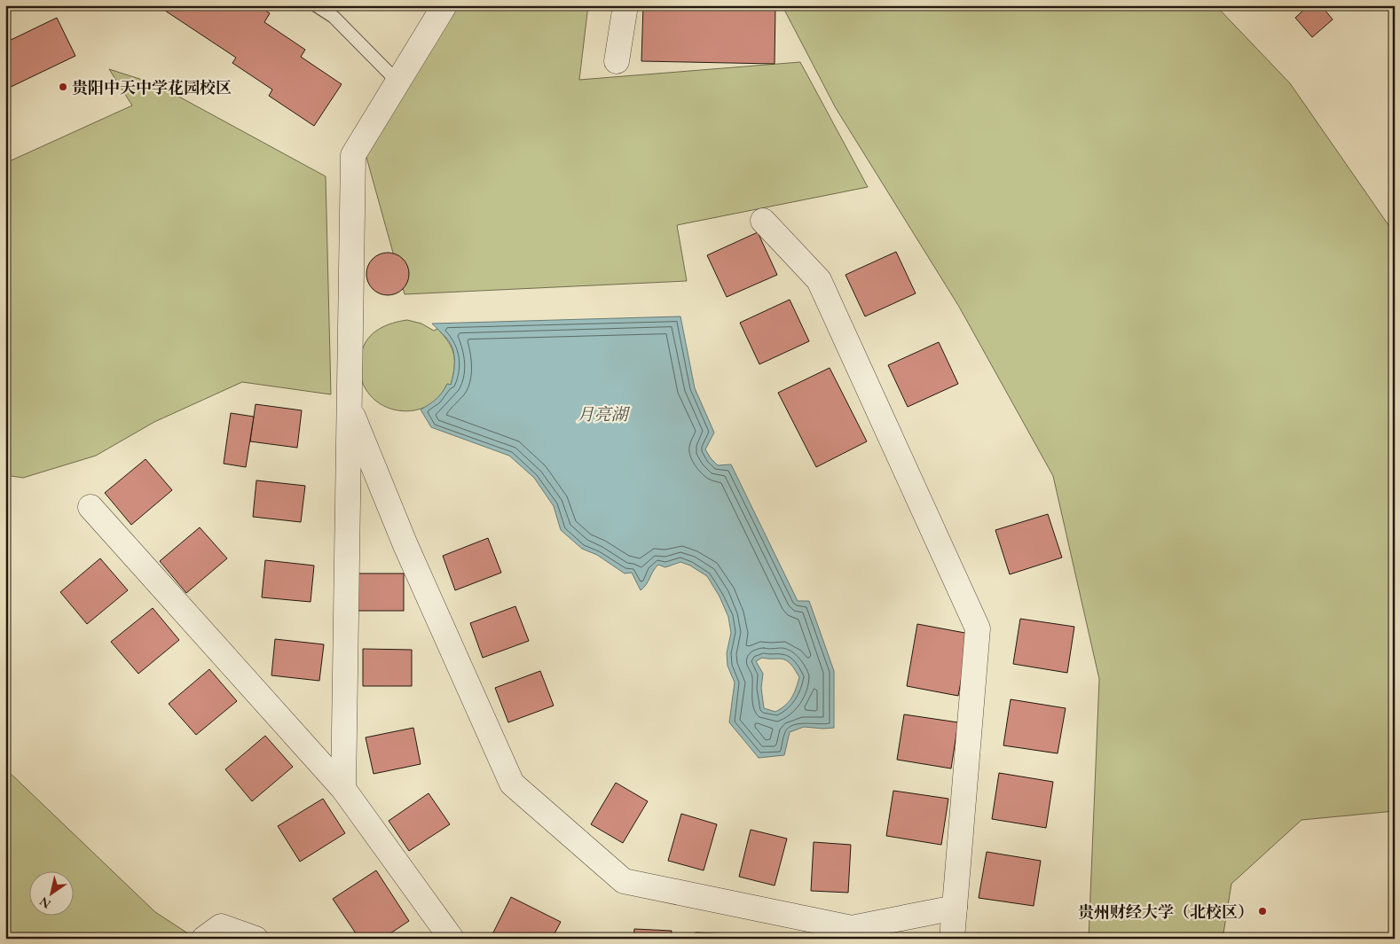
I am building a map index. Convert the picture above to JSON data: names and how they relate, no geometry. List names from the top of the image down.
{
  "water": ["月亮湖"],
  "places": ["贵阳中天中学花园校区", "贵州财经大学（北校区）"],
  "north": "bottom left"
}
